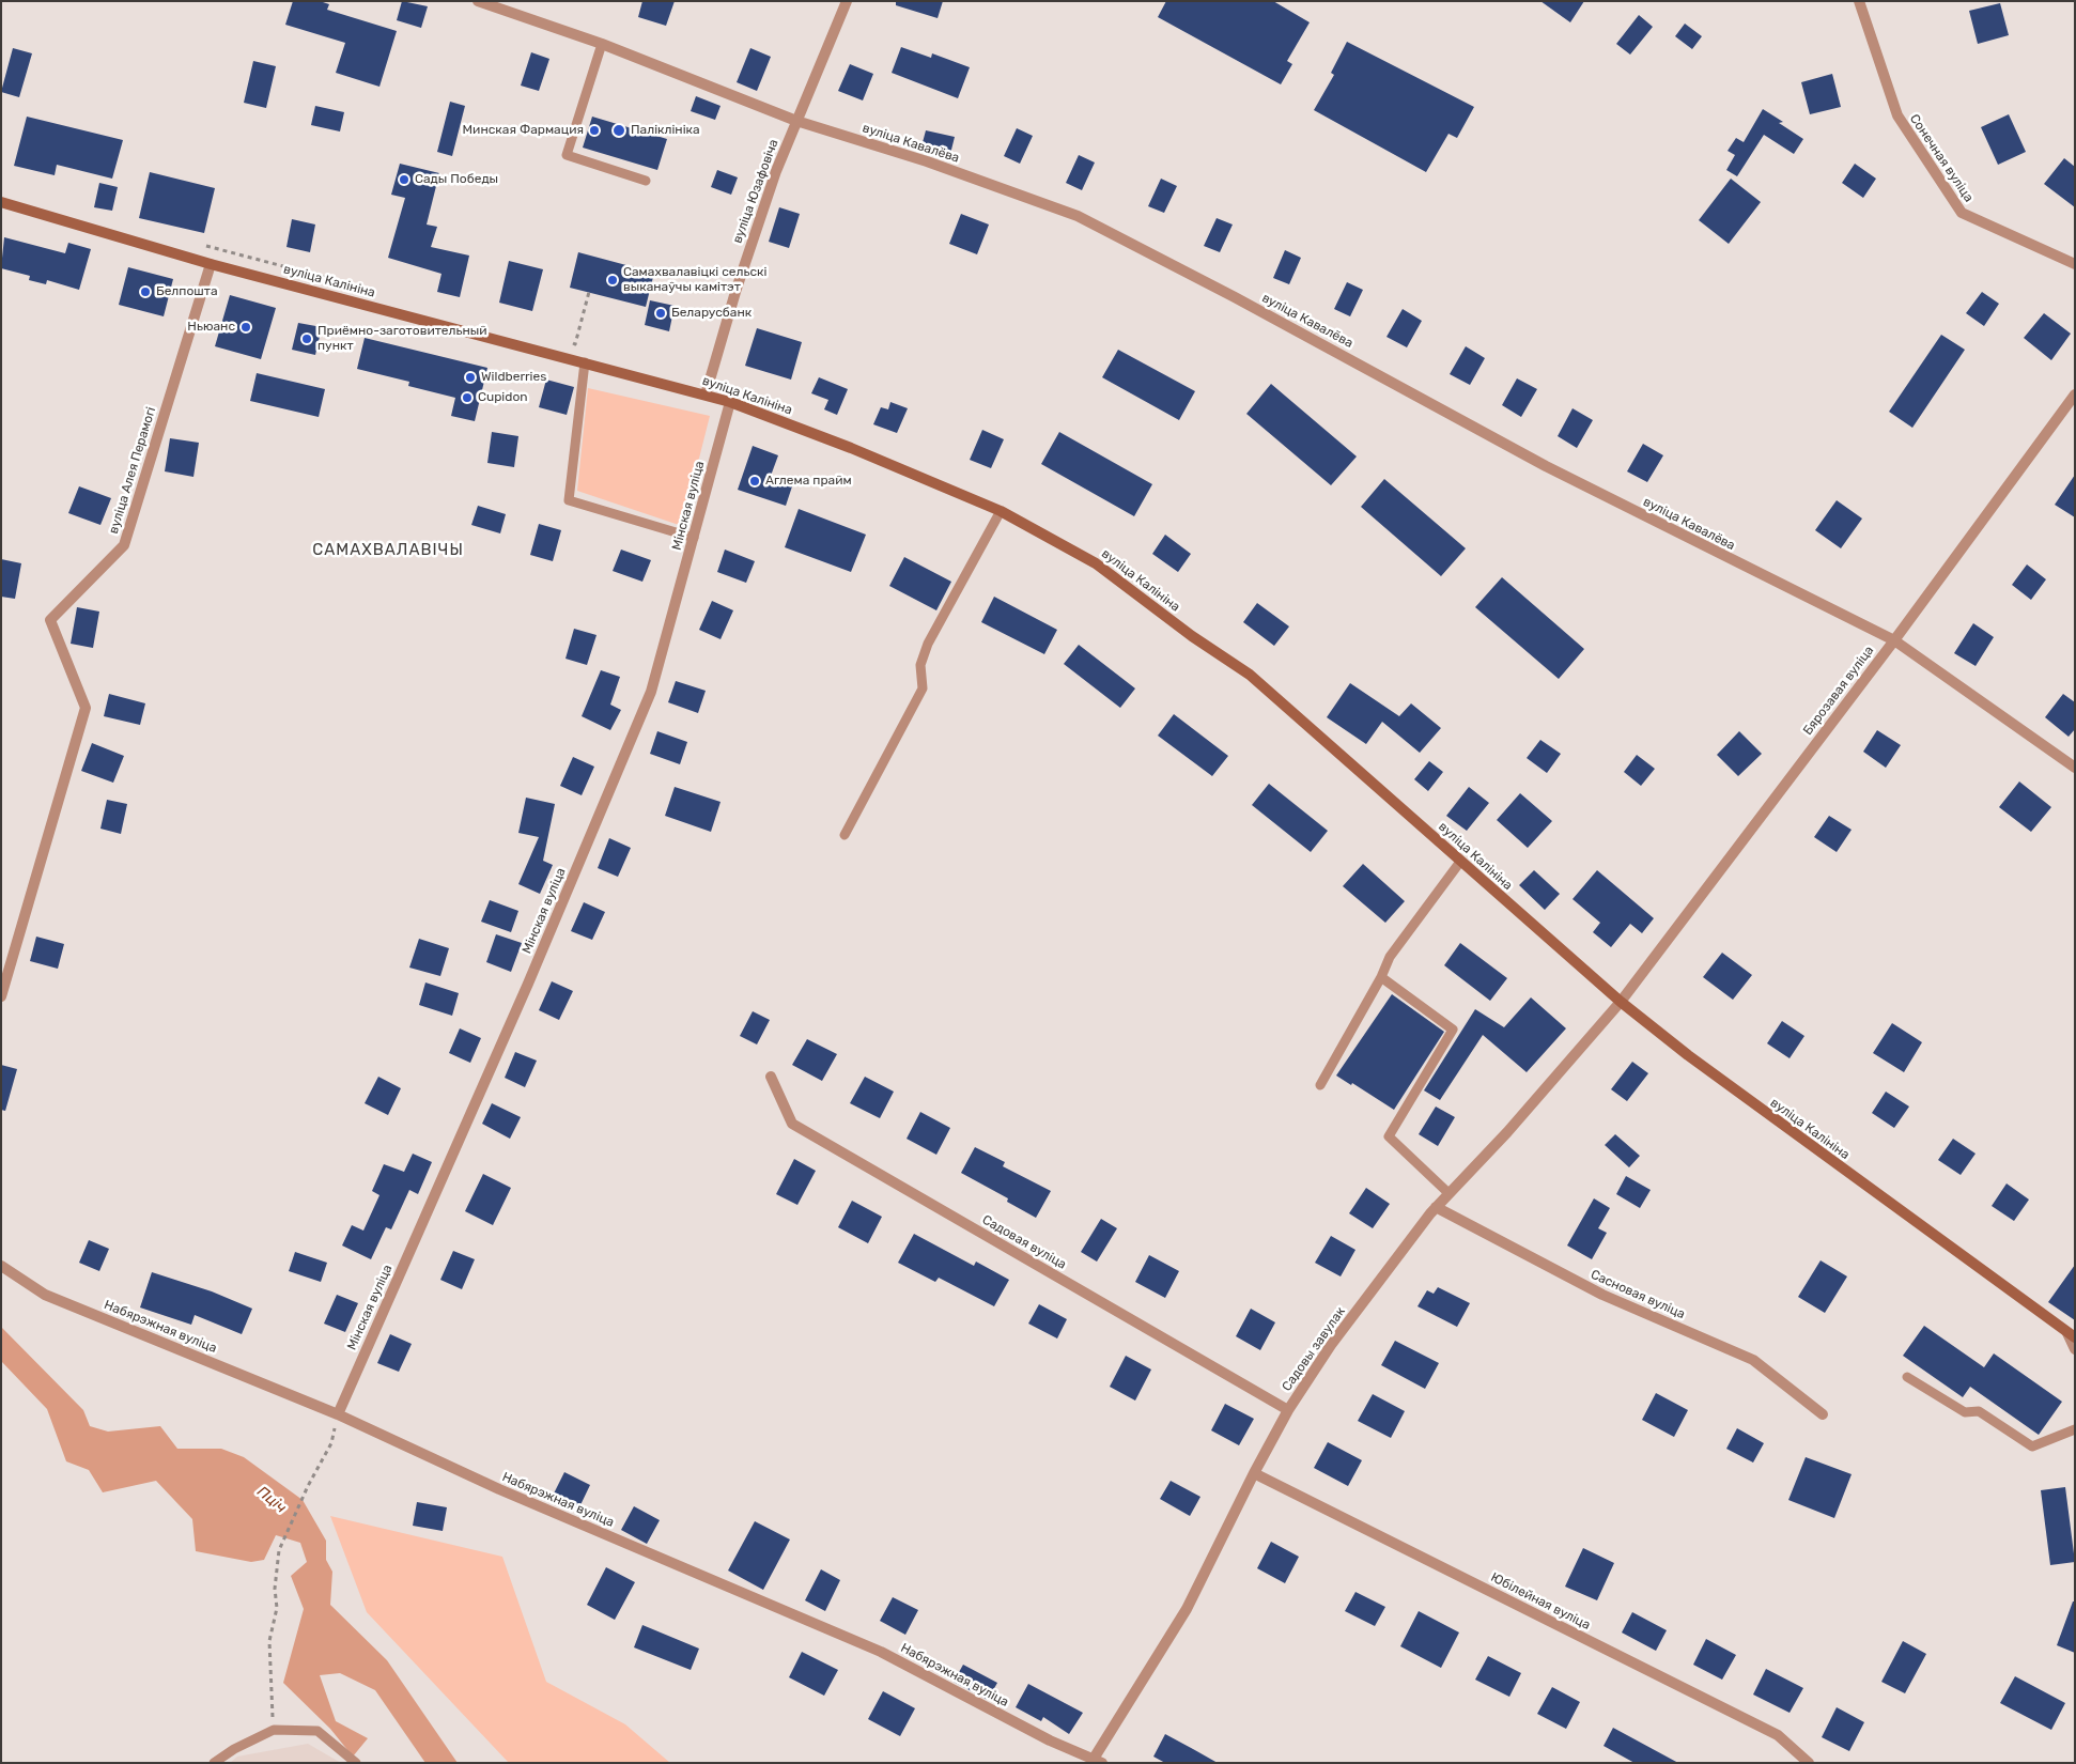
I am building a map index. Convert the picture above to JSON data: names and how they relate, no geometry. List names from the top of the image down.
{
  "streets": {
    "street": [
      "вуліца Кавалёва",
      "Сонечная вуліца",
      "вуліца Юзафовіча",
      "вуліца Калініна",
      "вуліца Алея Перамогі",
      "Мінская вуліца",
      "Бярозавая вуліца",
      "Садовая вуліца",
      "Сасновая вуліца",
      "Набярэжная вуліца",
      "Садовы завулак",
      "Юбілейная вуліца"
    ]
  },
  "crossings": [
    ["вуліца Кавалёва", "вуліца Юзафовіча"],
    ["вуліца Кавалёва", "Бярозавая вуліца"],
    ["вуліца Юзафовіча", "вуліца Калініна"],
    ["вуліца Калініна", "вуліца Алея Перамогі"],
    ["вуліца Калініна", "Мінская вуліца"],
    ["вуліца Калініна", "Бярозавая вуліца"],
    ["вуліца Калініна", "Садовы завулак"],
    ["Мінская вуліца", "Набярэжная вуліца"],
    ["Бярозавая вуліца", "Садовы завулак"],
    ["Садовая вуліца", "Садовы завулак"],
    ["Сасновая вуліца", "Садовы завулак"],
    ["Набярэжная вуліца", "Садовы завулак"],
    ["Садовы завулак", "Юбілейная вуліца"]
  ],
  "districts": ["САМАХВАЛАВІЧЫ"],
  "water": ["Пціч"],
  "places": [
    "Минская Фармация",
    "Паліклініка",
    "Сады Победы",
    "Самахвалавіцкі сельскі выканаўчы камітэт",
    "Белпошта",
    "Беларусбанк",
    "Ньюанс",
    "Приёмно-заготовительный пункт",
    "Wildberries",
    "Cupidon",
    "Аглема прайм"
  ]
}
